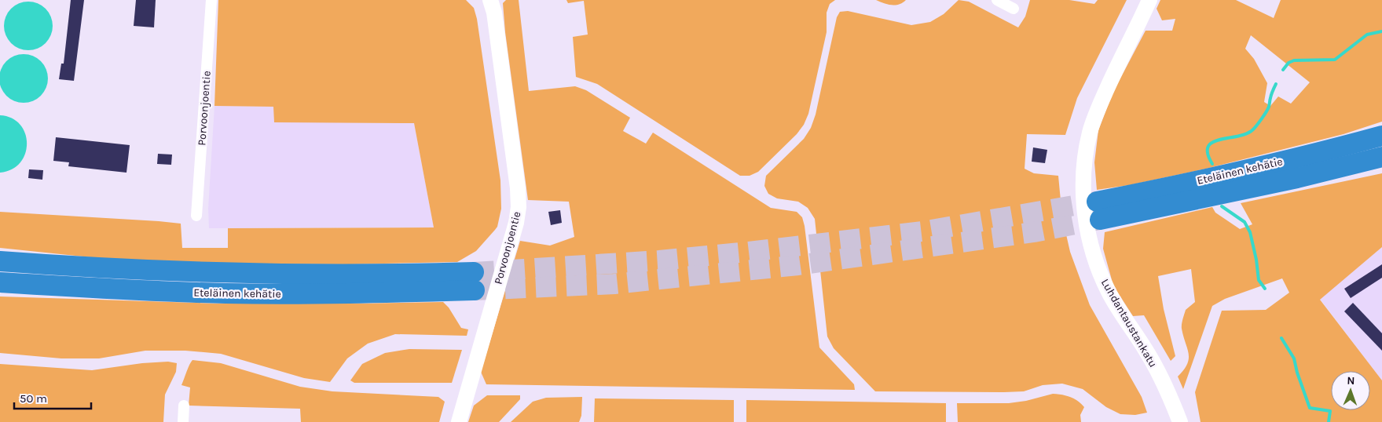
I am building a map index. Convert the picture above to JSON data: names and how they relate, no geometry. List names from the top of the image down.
{
  "streets": {
    "highway": ["Eteläinen kehätie"],
    "street": ["Porvoonjoentie", "Luhdantaustankatu"]
  },
  "scale_bar": "50 m",
  "north": "top"
}
